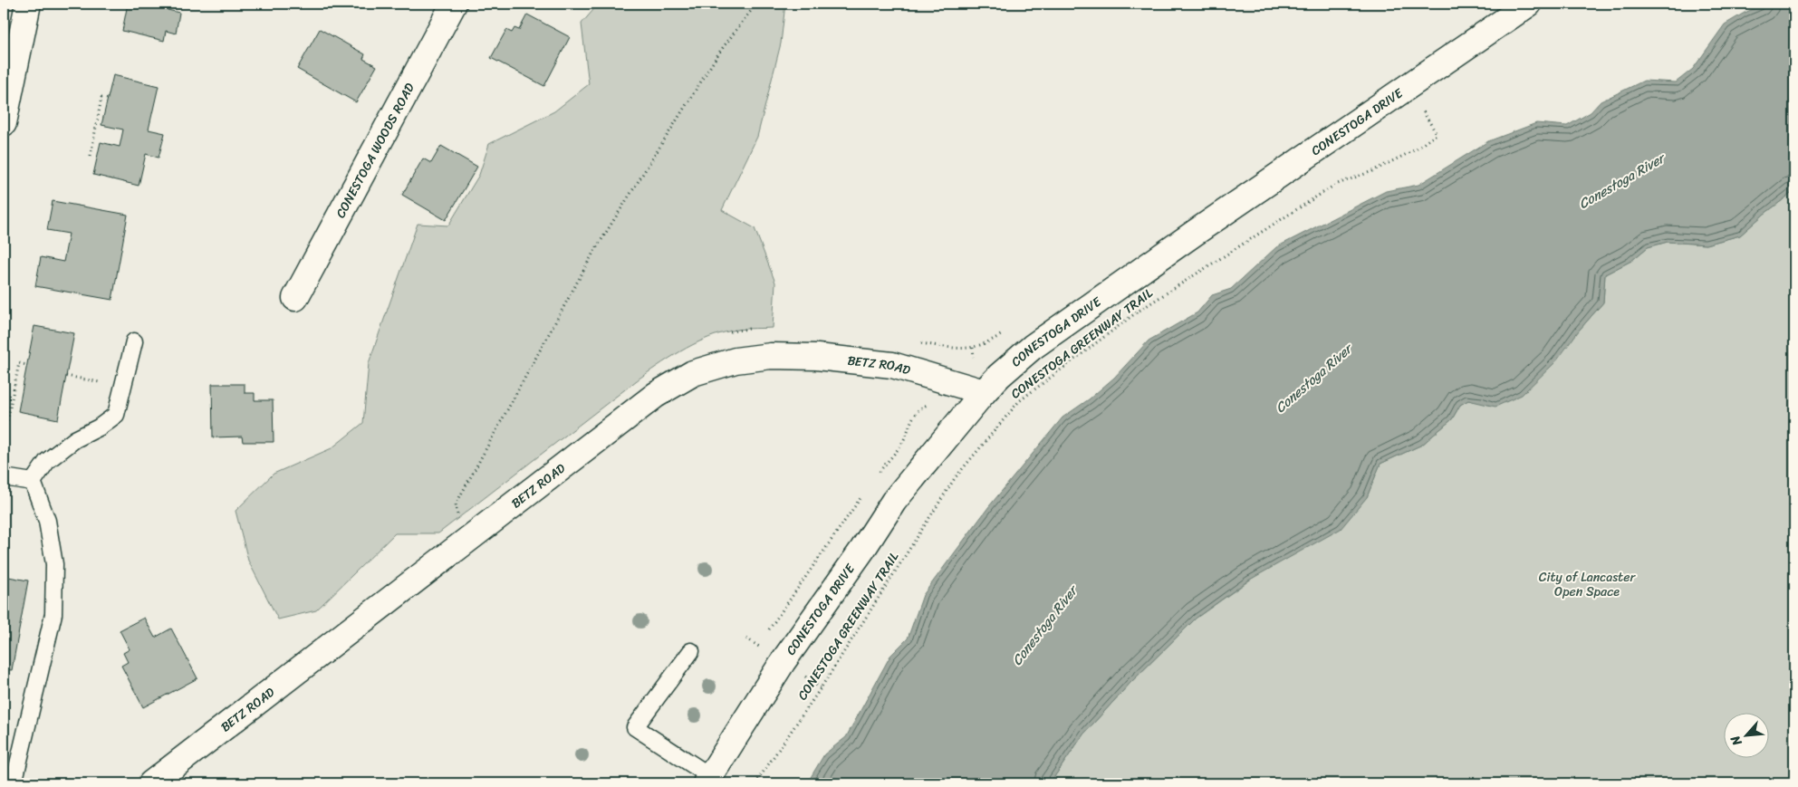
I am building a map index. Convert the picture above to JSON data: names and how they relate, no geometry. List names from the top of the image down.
{
  "streets": {
    "street": ["CONESTOGA DRIVE", "CONESTOGA WOODS ROAD", "BETZ ROAD"],
    "path": ["CONESTOGA GREENWAY TRAIL"]
  },
  "crossings": [
    ["CONESTOGA DRIVE", "BETZ ROAD"]
  ],
  "water": ["Conestoga River"],
  "parks": ["City of Lancaster Open Space"],
  "north": "bottom left"
}
